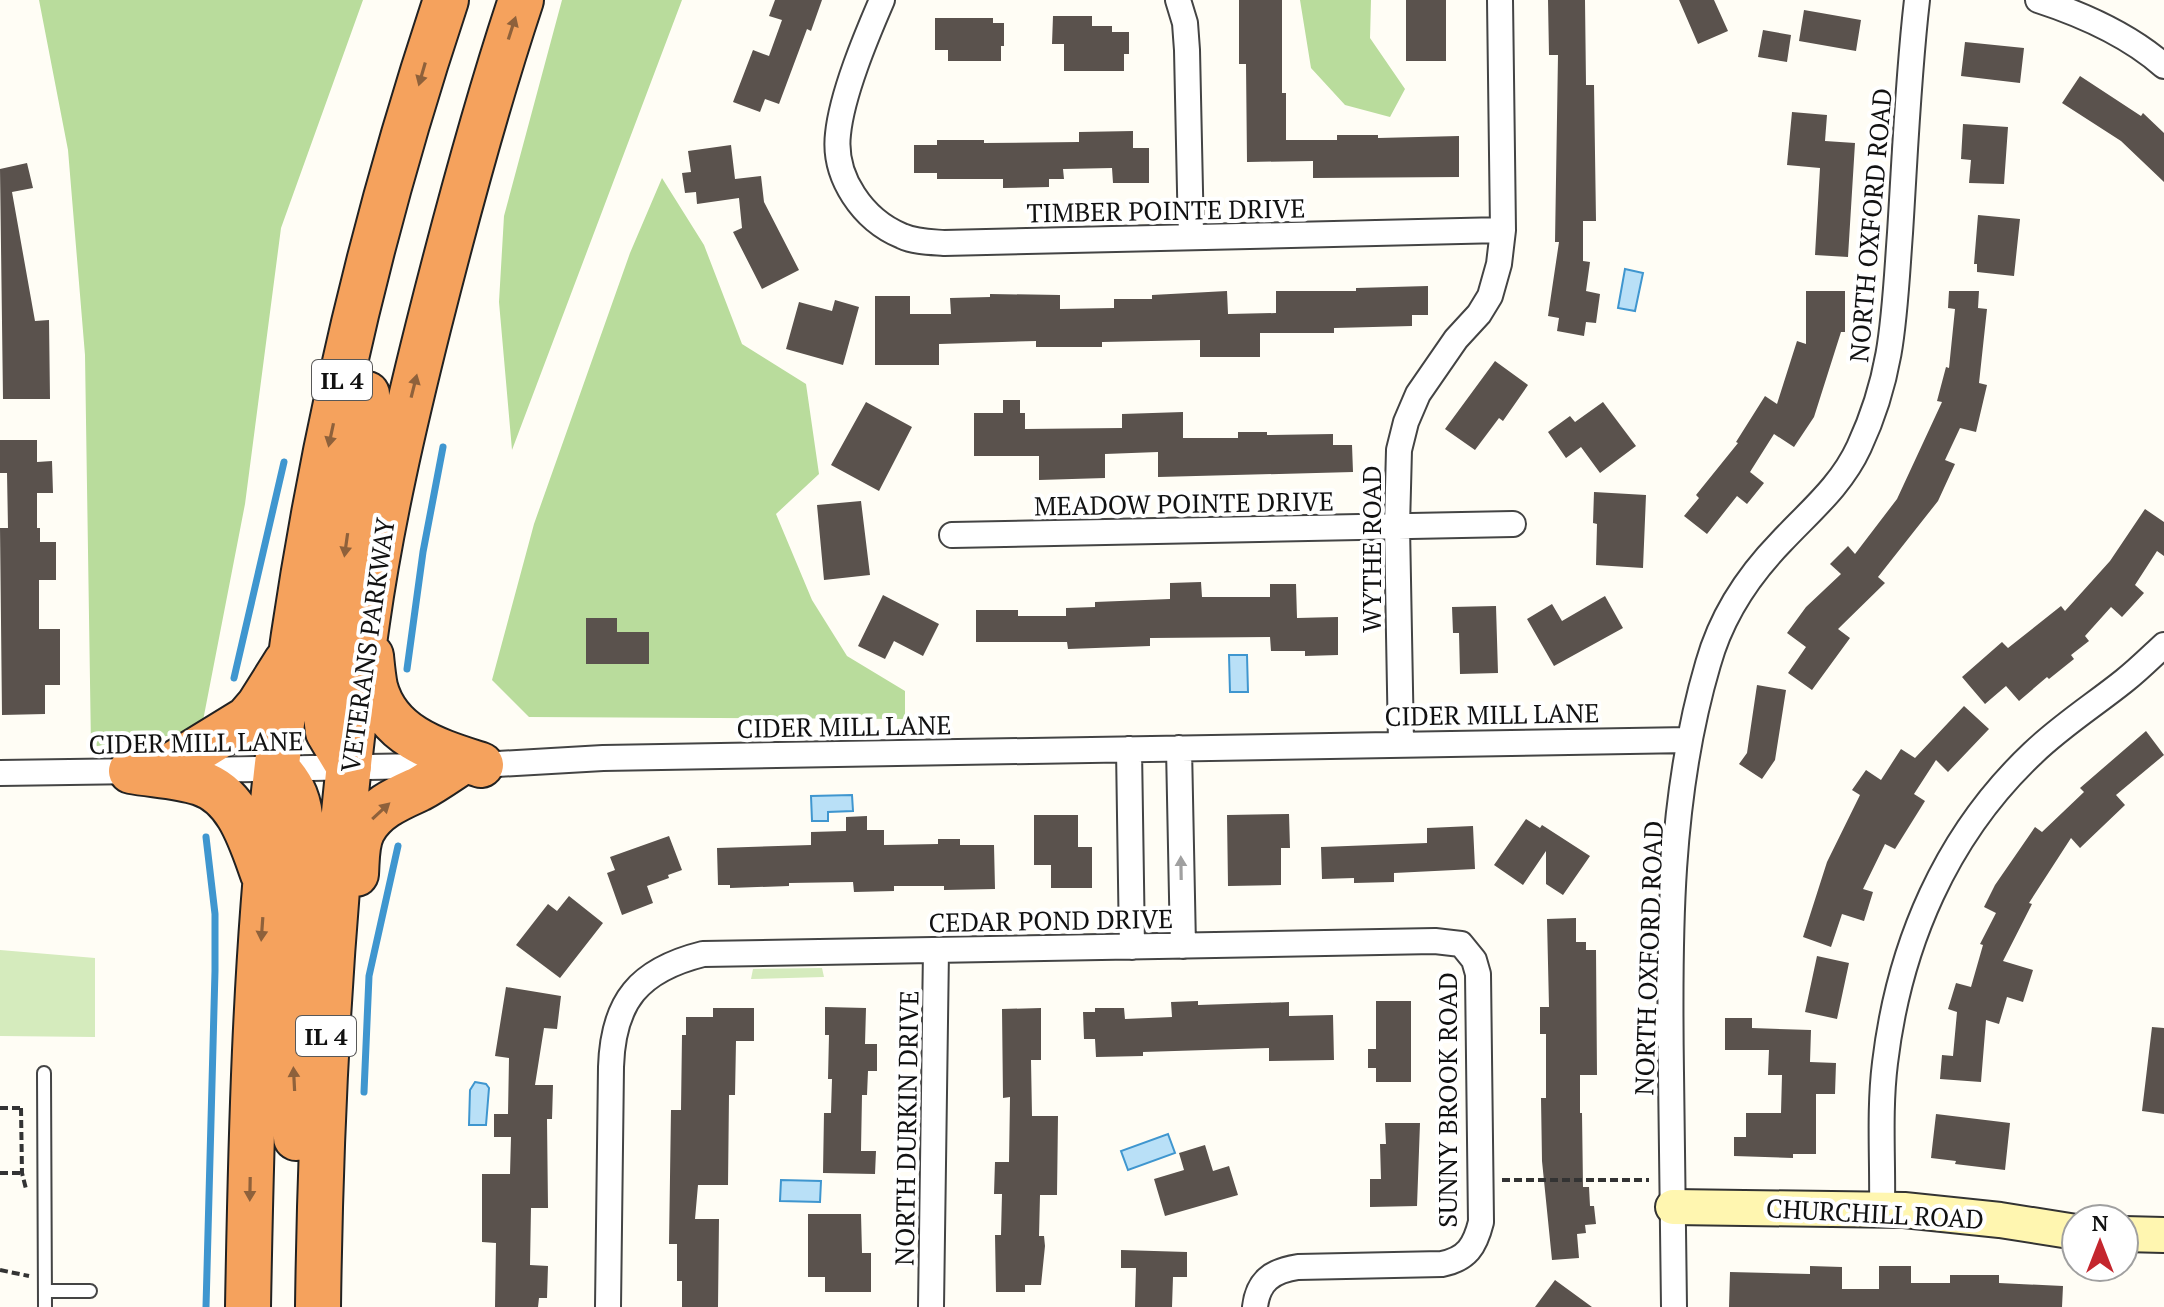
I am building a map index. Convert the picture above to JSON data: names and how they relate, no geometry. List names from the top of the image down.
{
  "streets": {
    "highway": ["IL 4", "VETERANS PARKWAY"],
    "street": [
      "TIMBER POINTE DRIVE",
      "NORTH OXFORD ROAD",
      "MEADOW POINTE DRIVE",
      "WYTHE ROAD",
      "CIDER MILL LANE",
      "CEDAR POND DRIVE",
      "SUNNY BROOK ROAD",
      "NORTH DURKIN DRIVE",
      "CHURCHILL ROAD"
    ]
  },
  "crossings": [
    ["TIMBER POINTE DRIVE", "WYTHE ROAD"],
    ["NORTH OXFORD ROAD", "CIDER MILL LANE"],
    ["NORTH OXFORD ROAD", "CHURCHILL ROAD"],
    ["IL 4", "CIDER MILL LANE"],
    ["MEADOW POINTE DRIVE", "WYTHE ROAD"],
    ["WYTHE ROAD", "CIDER MILL LANE"],
    ["VETERANS PARKWAY", "CIDER MILL LANE"],
    ["CEDAR POND DRIVE", "SUNNY BROOK ROAD"],
    ["CEDAR POND DRIVE", "NORTH DURKIN DRIVE"]
  ],
  "north": "top"
}
